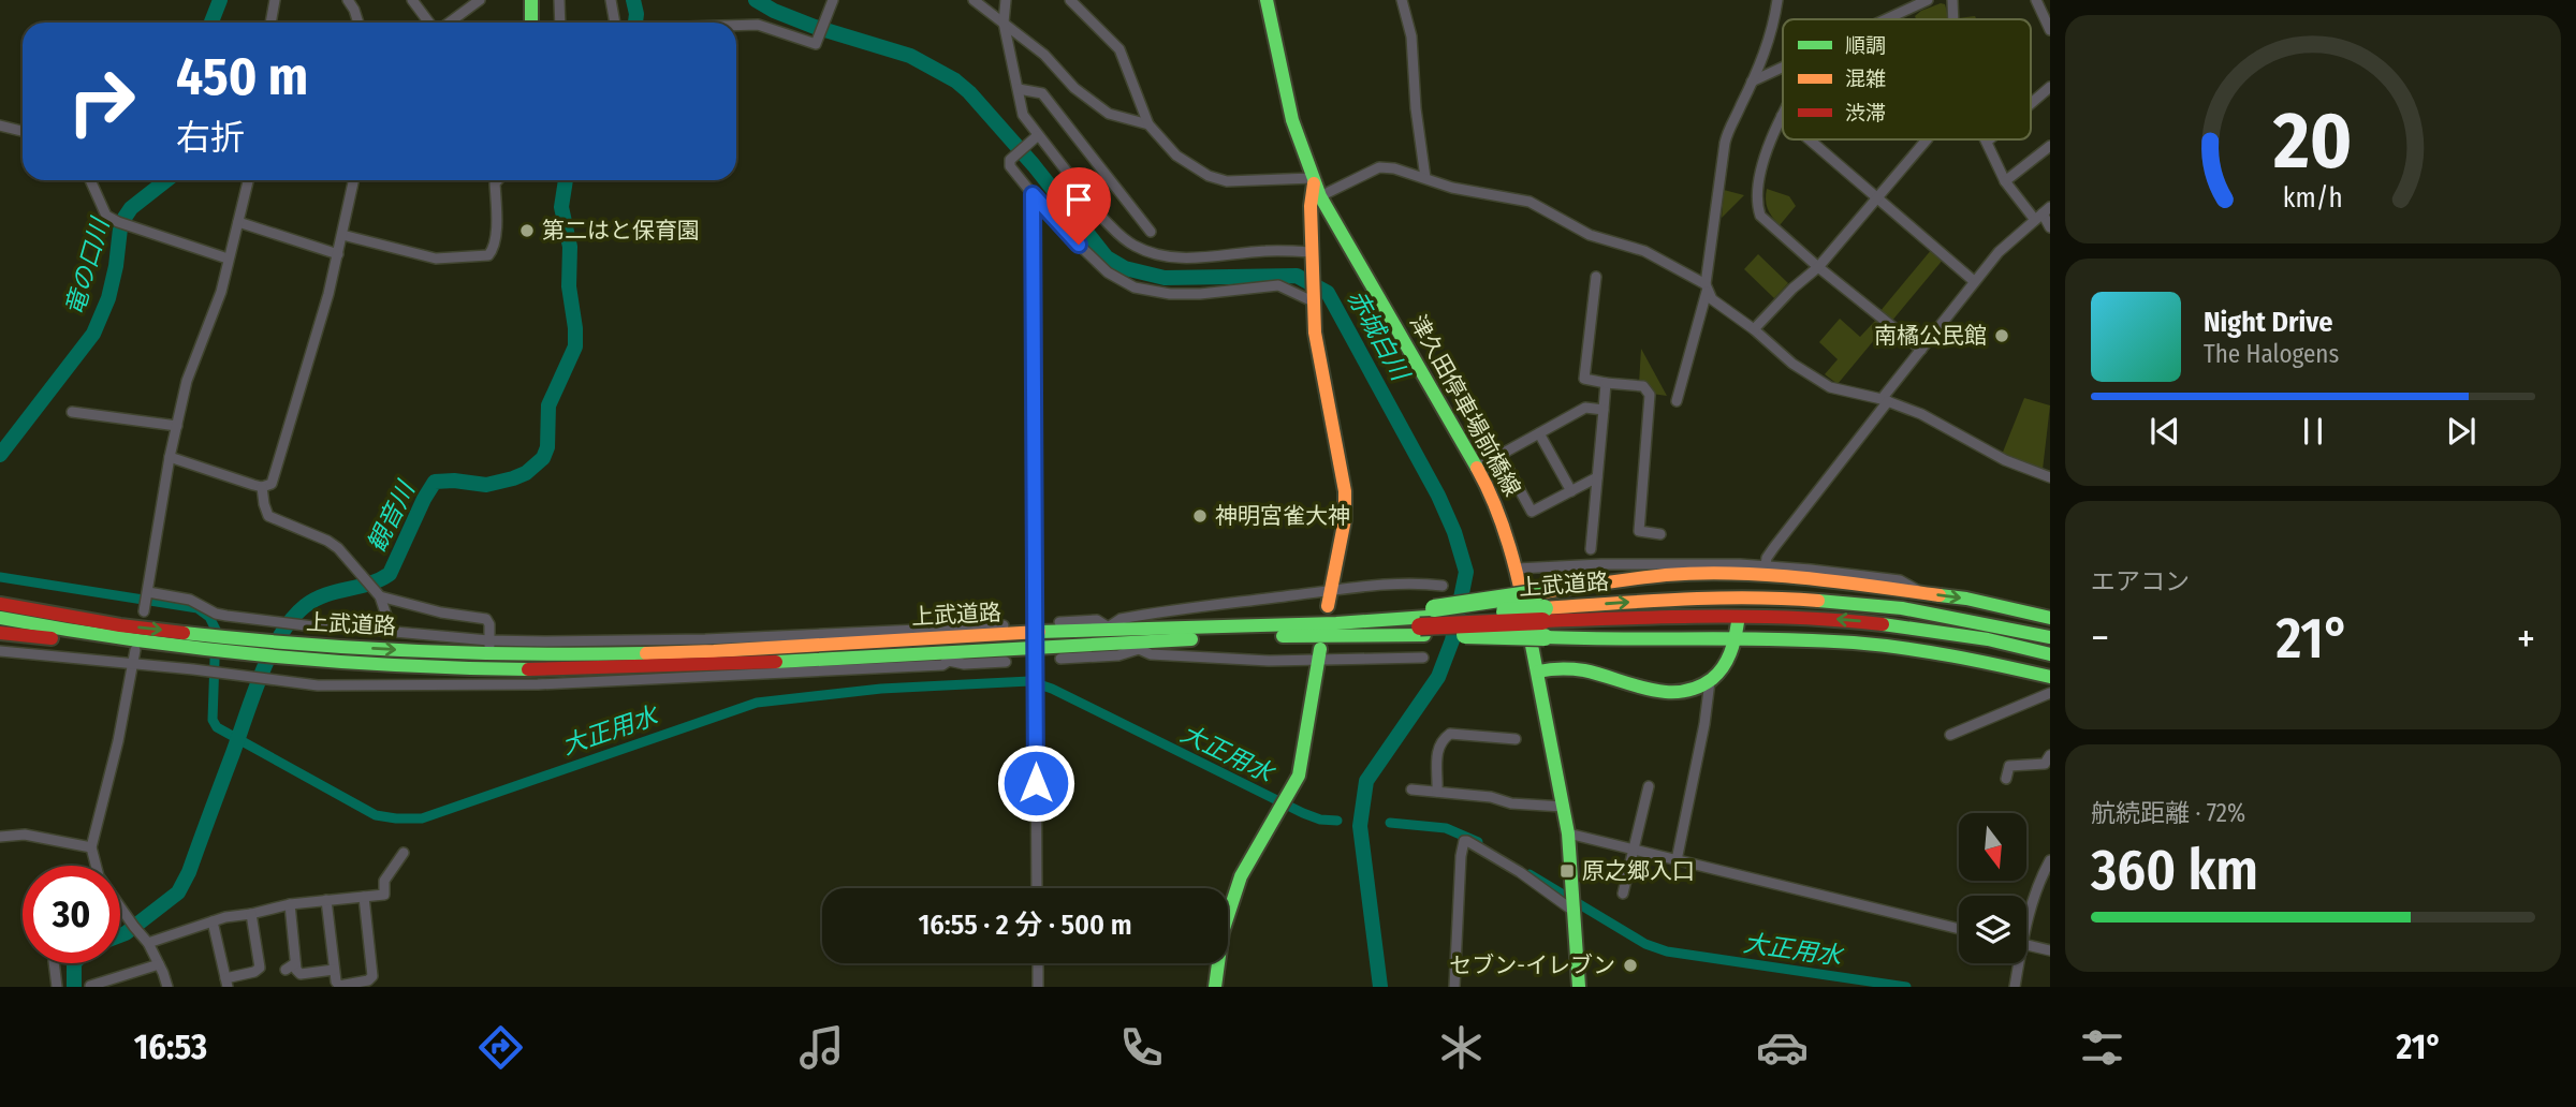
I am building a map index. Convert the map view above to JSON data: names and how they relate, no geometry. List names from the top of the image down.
{
  "streets": {
    "main road": ["津久田停車場前橋線", "上武道路"]
  },
  "water": [
    "竜の口川",
    "赤城白川",
    "観音川",
    "大正用水"
  ],
  "places": {
    "other": [
      "第二はと保育園",
      "南橘公民館",
      "神明宮雀大神",
      "セブン-イレブン"
    ],
    "transit": ["原之郷入口"]
  },
  "legend": ["順調", "混雑", "渋滞"],
  "north": "bottom",
  "page": {
    "turn": ["450 m", "右折"],
    "song": ["Night Drive", "The Halogens"],
    "tile": [
      "エアコン",
      ["航続距離 · 72%", "360 km"]
    ],
    "heat": ["−", "21°", "+"],
    "limit": "30",
    "trip": "16:55 · 2 分 · 500 m",
    "tabs": ["16:53", "21°"],
    "gauge": ["20", "km/h"]
  }
}
